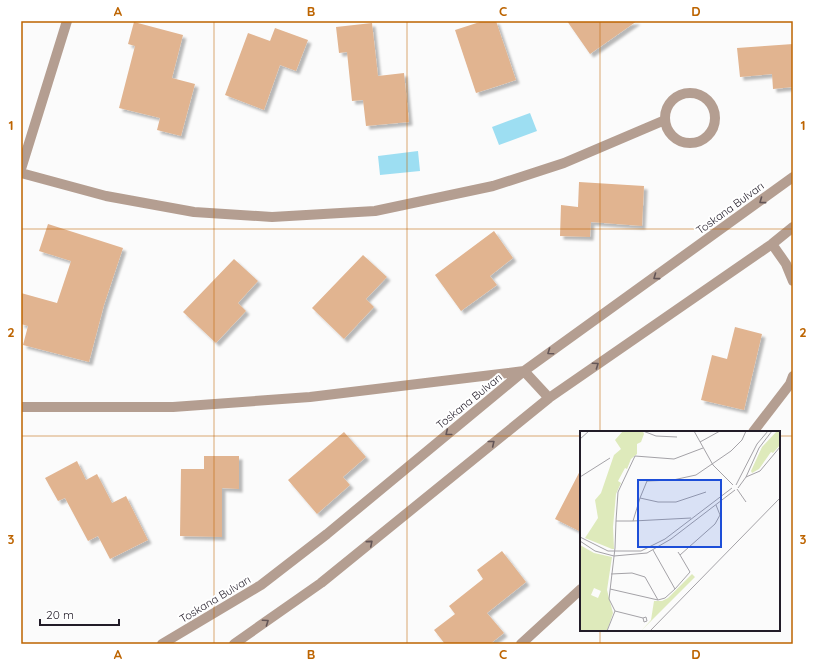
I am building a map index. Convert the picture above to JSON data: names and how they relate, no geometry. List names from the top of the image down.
{
  "streets": {
    "street": ["Toskana Bulvarı"]
  },
  "scale_bar": "20 m",
  "grid": {
    "columns": [
      "A",
      "B",
      "C",
      "D"
    ],
    "rows": ["1", "2", "3"]
  }
}
